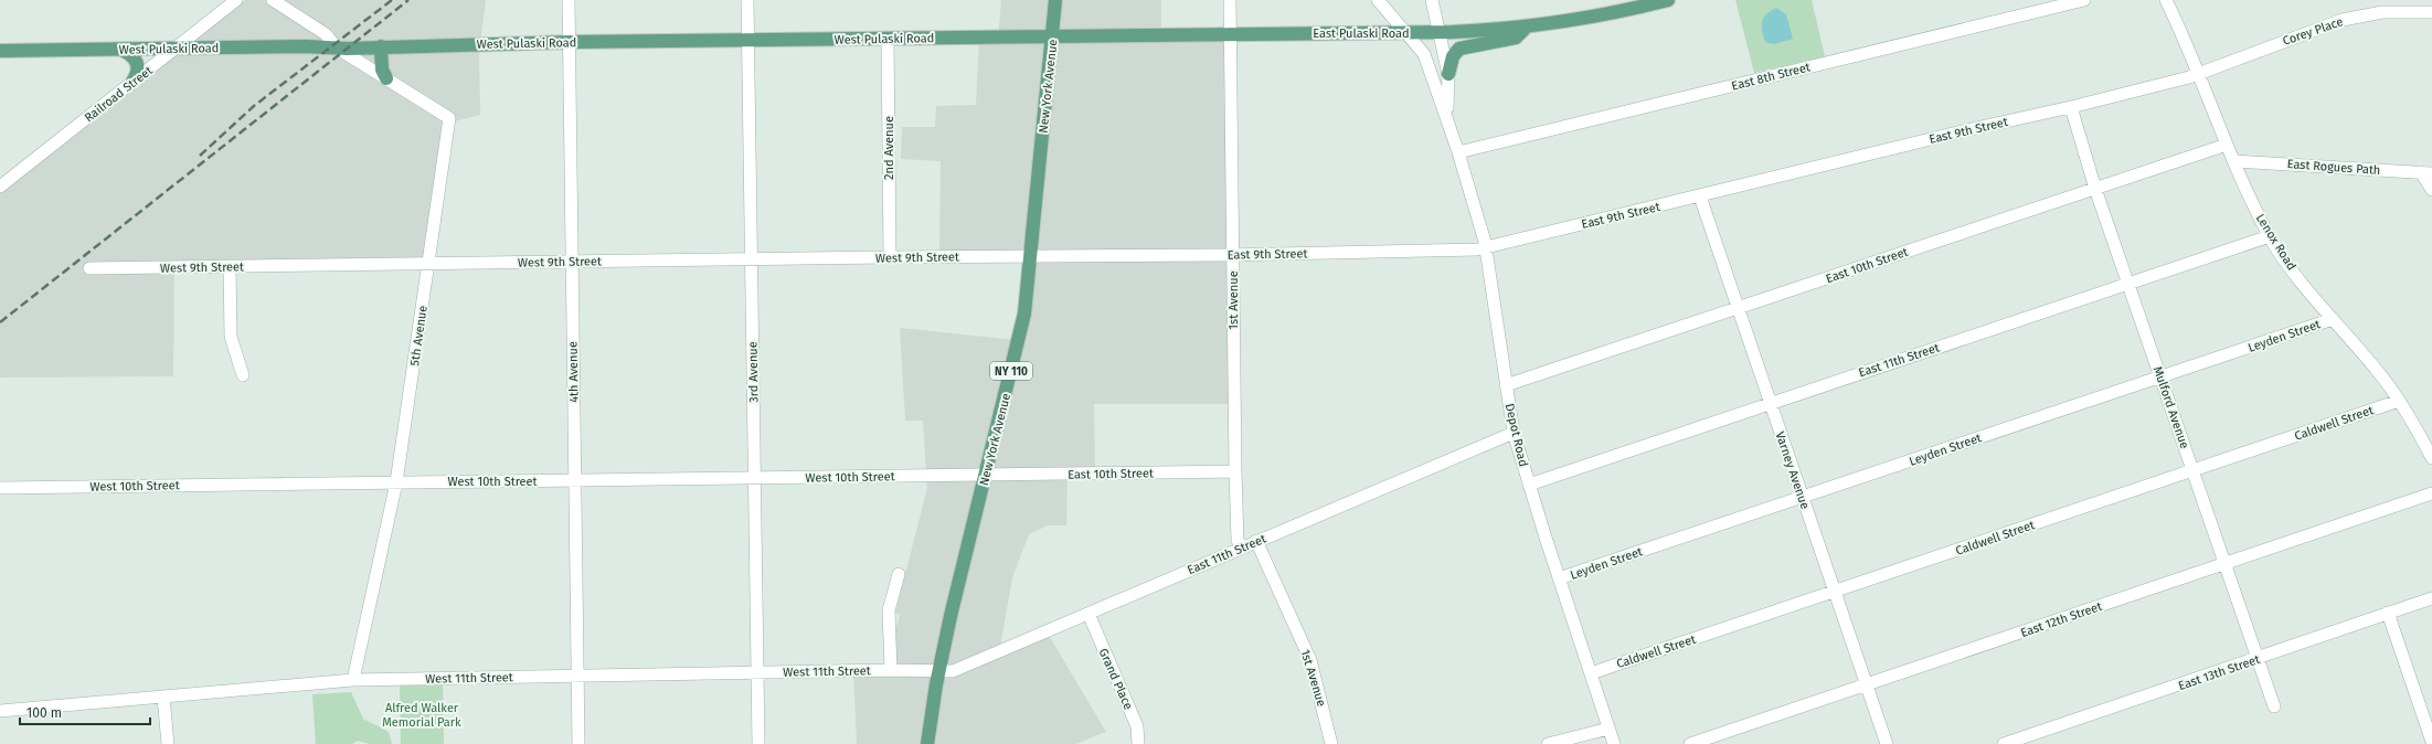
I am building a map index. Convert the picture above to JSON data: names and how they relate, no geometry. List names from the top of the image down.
{
  "streets": {
    "main road": [
      "East Pulaski Road",
      "West Pulaski Road",
      "New York Avenue",
      "NY 110"
    ],
    "street": [
      "Corey Place",
      "East 8th Street",
      "Railroad Street",
      "East 9th Street",
      "2nd Avenue",
      "East Rogues Path",
      "Lenox Road",
      "West 9th Street",
      "East 10th Street",
      "1st Avenue",
      "5th Avenue",
      "Leyden Street",
      "East 11th Street",
      "4th Avenue",
      "3rd Avenue",
      "Mulford Avenue",
      "Caldwell Street",
      "Depot Road",
      "Varney Avenue",
      "West 10th Street",
      "East 12th Street",
      "West 11th Street",
      "East 13th Street",
      "Grand Place"
    ]
  },
  "crossings": [
    ["Corey Place", "East 9th Street"],
    ["Corey Place", "Lenox Road"],
    ["East Pulaski Road", "West Pulaski Road"],
    ["East Pulaski Road", "New York Avenue"],
    ["East Pulaski Road", "1st Avenue"],
    ["East Pulaski Road", "Depot Road"],
    ["West Pulaski Road", "New York Avenue"],
    ["West Pulaski Road", "Railroad Street"],
    ["West Pulaski Road", "2nd Avenue"],
    ["West Pulaski Road", "5th Avenue"],
    ["West Pulaski Road", "4th Avenue"],
    ["West Pulaski Road", "3rd Avenue"],
    ["East 8th Street", "Depot Road"],
    ["New York Avenue", "East 9th Street"],
    ["New York Avenue", "West 9th Street"],
    ["New York Avenue", "East 10th Street"],
    ["New York Avenue", "East 11th Street"],
    ["New York Avenue", "West 10th Street"],
    ["New York Avenue", "West 11th Street"],
    ["East 9th Street", "Lenox Road"],
    ["East 9th Street", "West 9th Street"],
    ["East 9th Street", "1st Avenue"],
    ["East 9th Street", "Mulford Avenue"],
    ["East 9th Street", "Depot Road"],
    ["East 9th Street", "Varney Avenue"],
    ["2nd Avenue", "West 9th Street"],
    ["East Rogues Path", "Lenox Road"],
    ["Lenox Road", "East 10th Street"],
    ["Lenox Road", "Leyden Street"],
    ["Lenox Road", "East 11th Street"],
    ["Lenox Road", "Caldwell Street"],
    ["West 9th Street", "5th Avenue"],
    ["West 9th Street", "4th Avenue"],
    ["West 9th Street", "3rd Avenue"],
    ["East 10th Street", "1st Avenue"],
    ["East 10th Street", "Mulford Avenue"],
    ["East 10th Street", "Depot Road"],
    ["East 10th Street", "Varney Avenue"],
    ["East 10th Street", "West 10th Street"],
    ["1st Avenue", "East 11th Street"],
    ["5th Avenue", "West 10th Street"],
    ["5th Avenue", "West 11th Street"],
    ["Leyden Street", "Mulford Avenue"],
    ["Leyden Street", "Depot Road"],
    ["Leyden Street", "Varney Avenue"],
    ["East 11th Street", "Mulford Avenue"],
    ["East 11th Street", "Depot Road"],
    ["East 11th Street", "Varney Avenue"],
    ["East 11th Street", "West 11th Street"],
    ["East 11th Street", "Grand Place"],
    ["4th Avenue", "West 10th Street"],
    ["4th Avenue", "West 11th Street"],
    ["3rd Avenue", "West 10th Street"],
    ["3rd Avenue", "West 11th Street"],
    ["Mulford Avenue", "Caldwell Street"],
    ["Mulford Avenue", "East 12th Street"],
    ["Mulford Avenue", "East 13th Street"],
    ["Caldwell Street", "Depot Road"],
    ["Caldwell Street", "Varney Avenue"],
    ["Varney Avenue", "East 12th Street"]
  ],
  "parks": ["Alfred Walker Memorial Park"],
  "scale_bar": "100 m"
}
